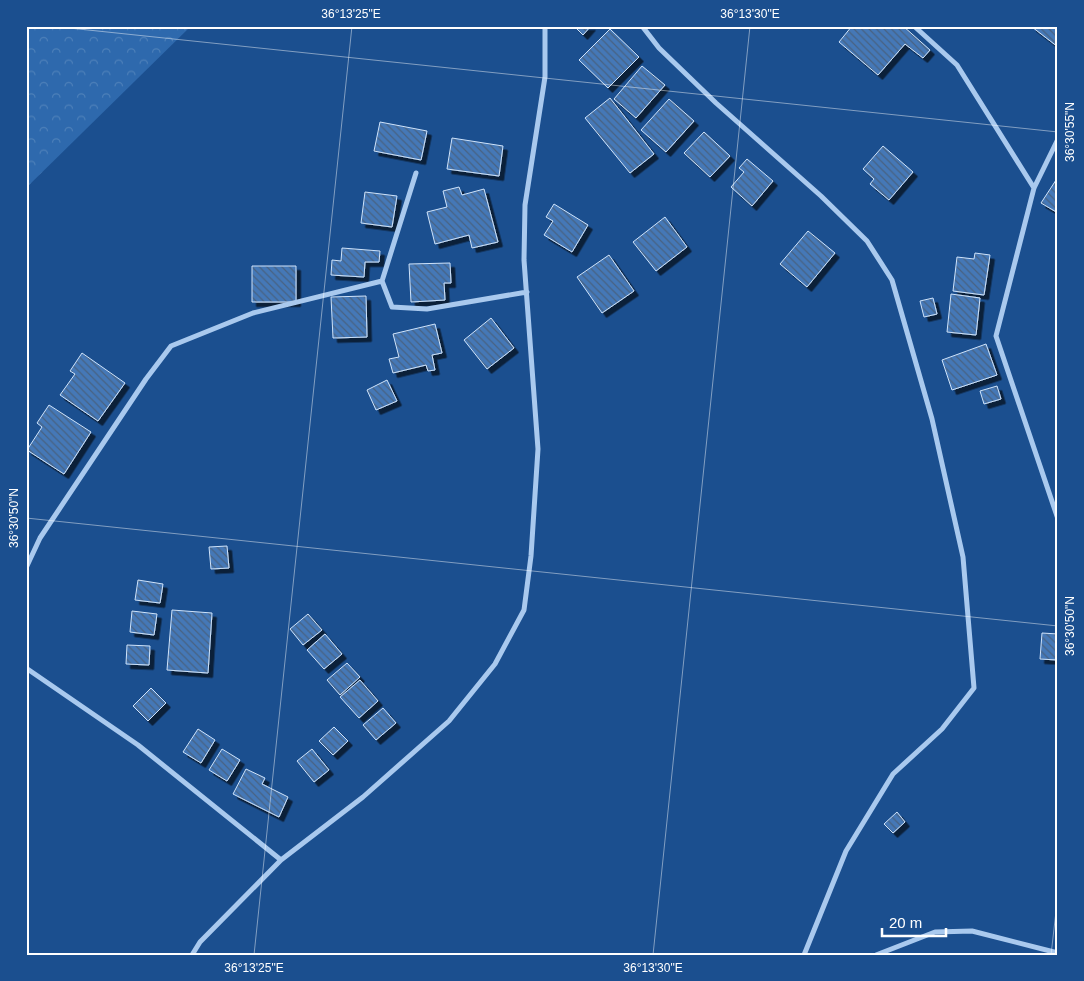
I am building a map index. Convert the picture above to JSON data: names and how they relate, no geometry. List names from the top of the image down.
{
  "scale_bar": "20 m",
  "coordinates": [
    "36°13'25\"E",
    "36°13'30\"E",
    "36°30'55\"N",
    "36°30'50\"N"
  ]
}
